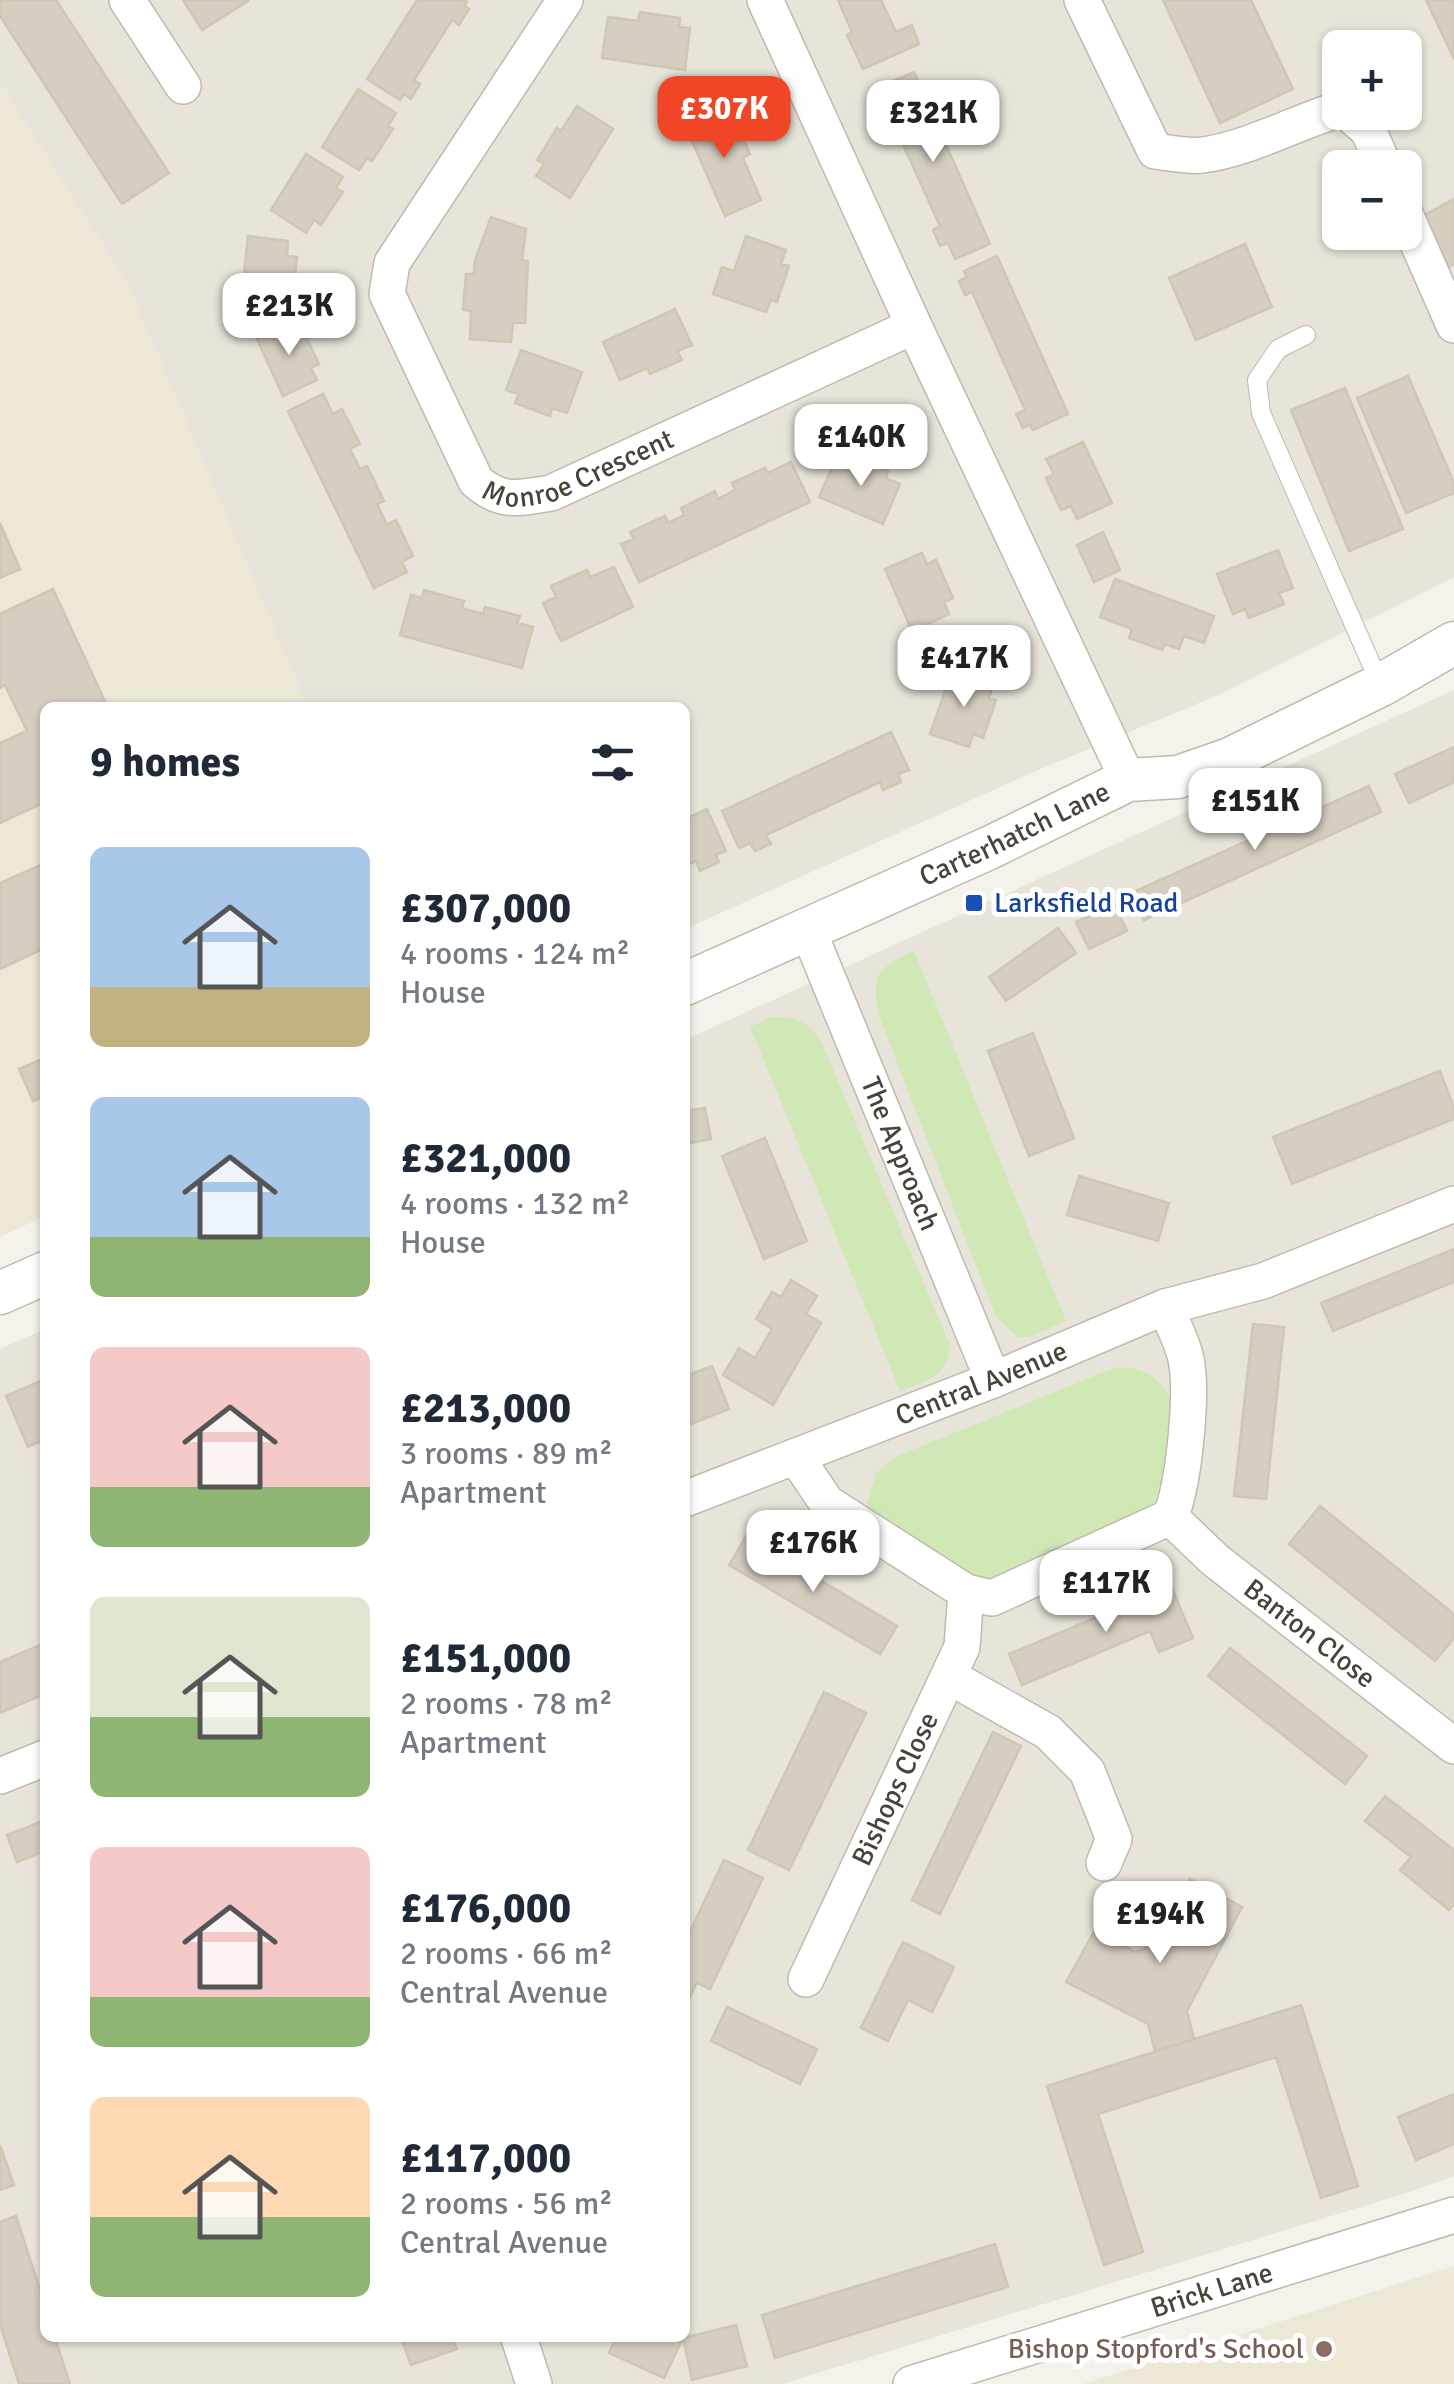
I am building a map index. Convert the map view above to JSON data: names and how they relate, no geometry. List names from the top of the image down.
{
  "streets": {
    "street": [
      "Monroe Crescent",
      "Carterhatch Lane",
      "The Approach",
      "Central Avenue",
      "Banton Close",
      "Bishops Close",
      "Brick Lane"
    ]
  },
  "crossings": [
    ["Carterhatch Lane", "The Approach"],
    ["The Approach", "Central Avenue"]
  ],
  "places": {
    "transit": ["Larksfield Road"],
    "other": ["Bishop Stopford's School"]
  },
  "page": {
    "map_buttons": ["+", "−"],
    "price": [
      "£307K",
      "£321K",
      "£213K",
      "£140K",
      "£417K",
      "£151K",
      "£176K",
      "£117K",
      "£194K"
    ],
    "heading": "9 homes",
    "list": [
      {
        "name": "£307,000",
        "note": "4 rooms · 124 m² · House"
      },
      {
        "name": "£321,000",
        "note": "4 rooms · 132 m² · House"
      },
      {
        "name": "£213,000",
        "note": "3 rooms · 89 m² · Apartment"
      },
      {
        "name": "£151,000",
        "note": "2 rooms · 78 m² · Apartment"
      },
      {
        "name": "£176,000",
        "note": "2 rooms · 66 m² · Central Avenue"
      },
      {
        "name": "£117,000",
        "note": "2 rooms · 56 m² · Central Avenue"
      }
    ]
  }
}
